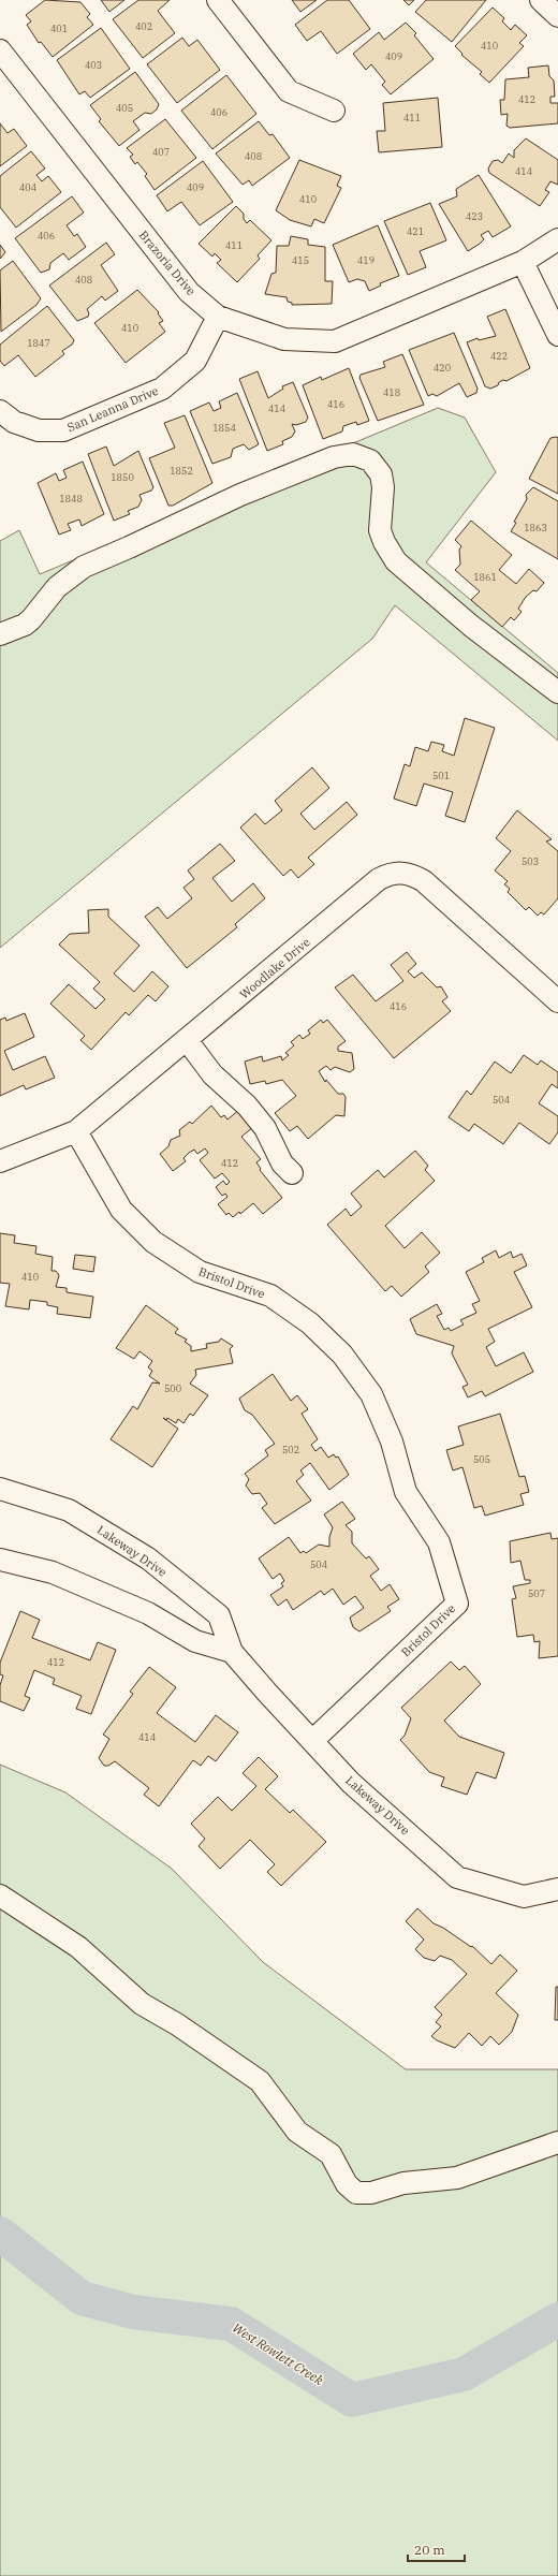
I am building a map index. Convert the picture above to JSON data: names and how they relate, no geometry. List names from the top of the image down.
{
  "streets": {
    "street": [
      "Brazoria Drive",
      "San Leanna Drive",
      "Woodlake Drive",
      "Bristol Drive",
      "Lakeway Drive"
    ]
  },
  "crossings": [
    ["Brazoria Drive", "San Leanna Drive"],
    ["Woodlake Drive", "Bristol Drive"],
    ["Bristol Drive", "Lakeway Drive"]
  ],
  "water": ["West Rowlett Creek"],
  "house_numbers": [
    "402",
    "401",
    "410",
    "409",
    "403",
    "412",
    "405",
    "406",
    "411",
    "407",
    "408",
    "414",
    "404",
    "409",
    "410",
    "423",
    "421",
    "406",
    "411",
    "415",
    "419",
    "408",
    "410",
    "1847",
    "422",
    "420",
    "418",
    "416",
    "414",
    "1854",
    "1852",
    "1850",
    "1848",
    "1863",
    "1861",
    "501",
    "503",
    "416",
    "504",
    "412",
    "410",
    "500",
    "502",
    "505",
    "504",
    "507",
    "412",
    "414"
  ],
  "scale_bar": "20 m"
}
